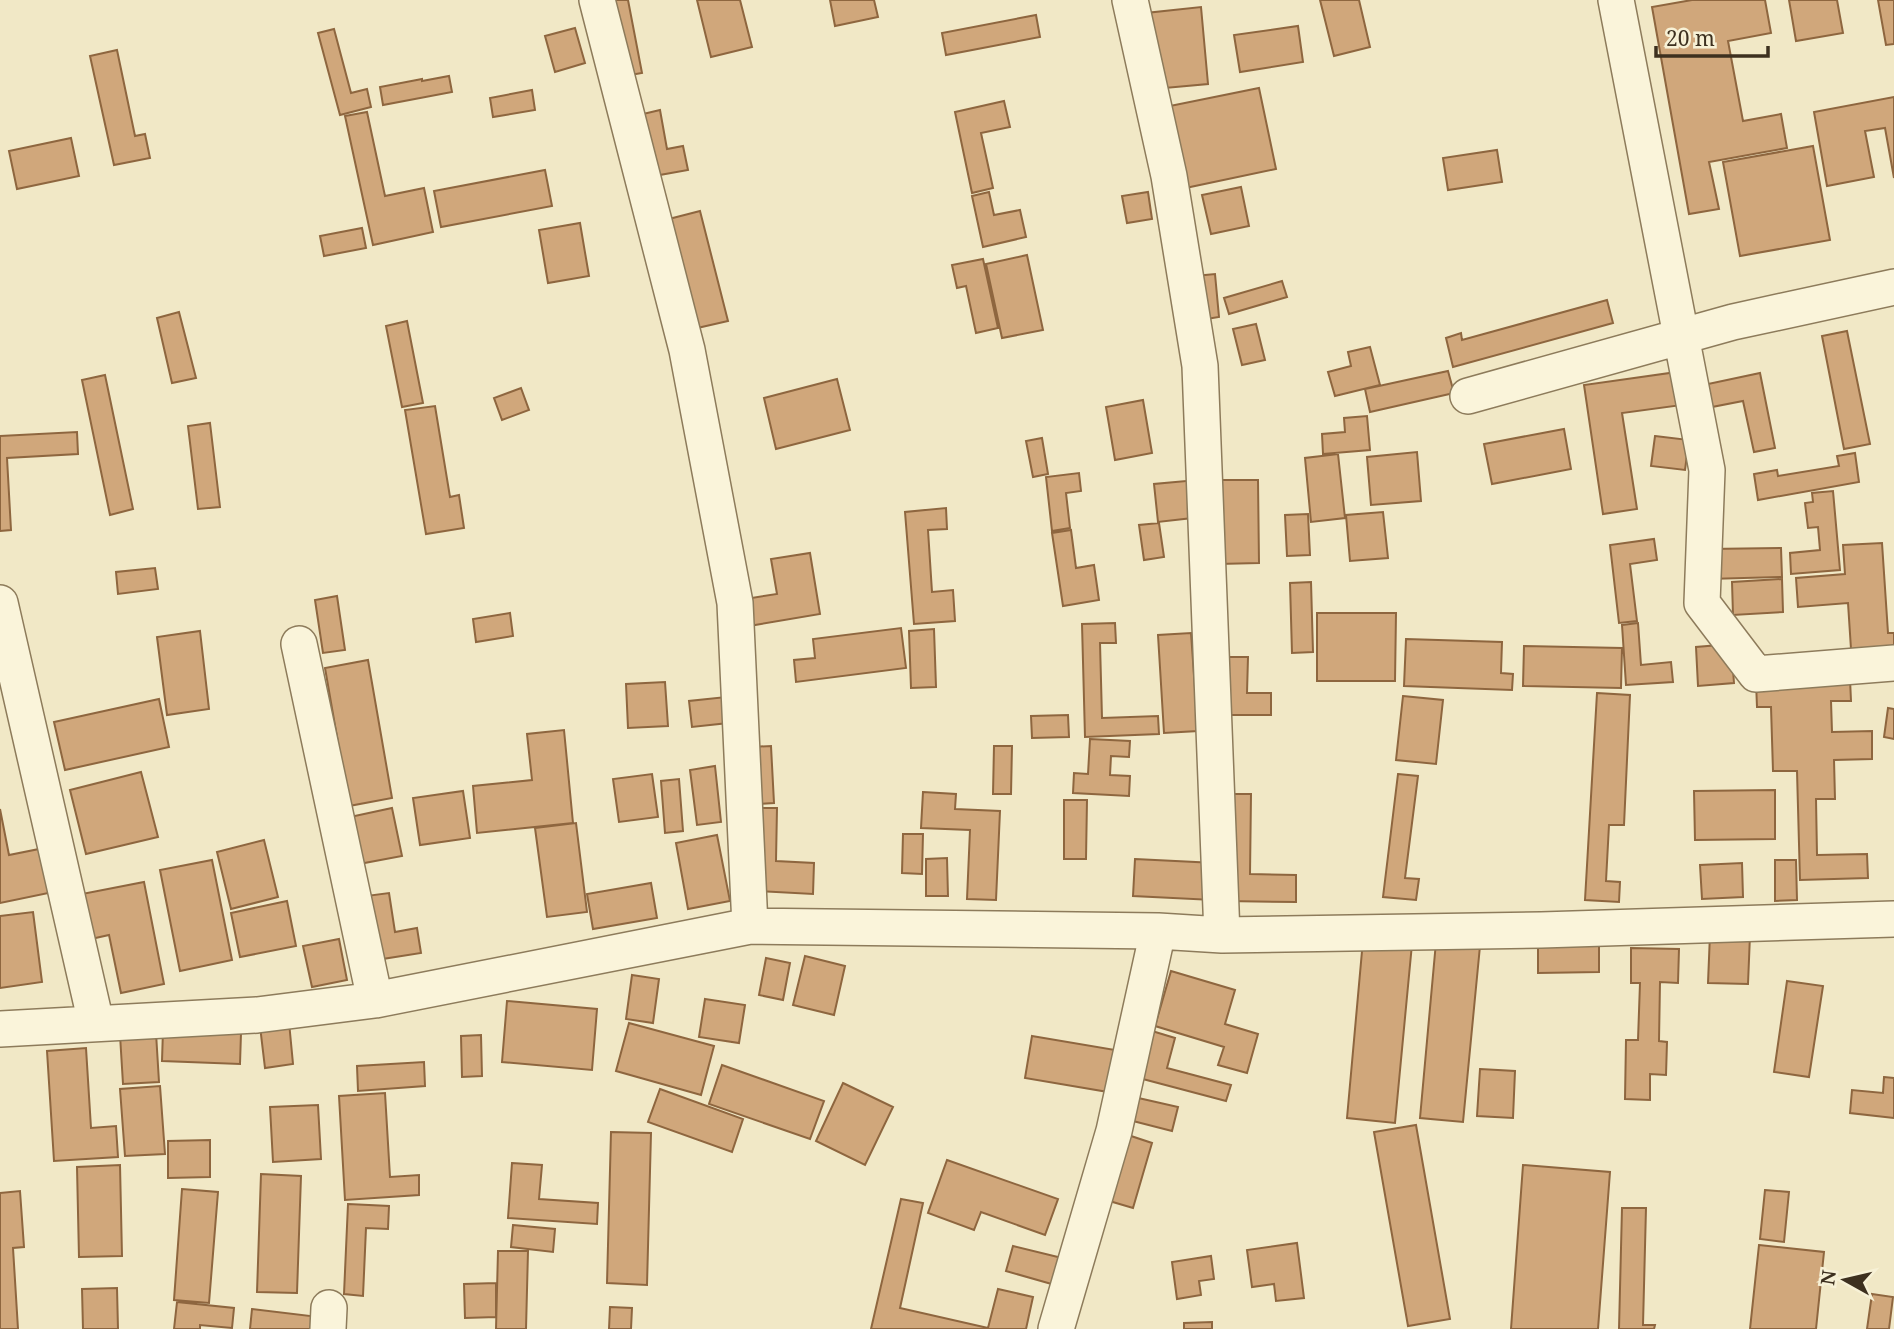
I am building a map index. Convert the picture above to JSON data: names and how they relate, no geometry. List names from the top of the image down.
{
  "scale_bar": "20 m",
  "north": "left"
}
